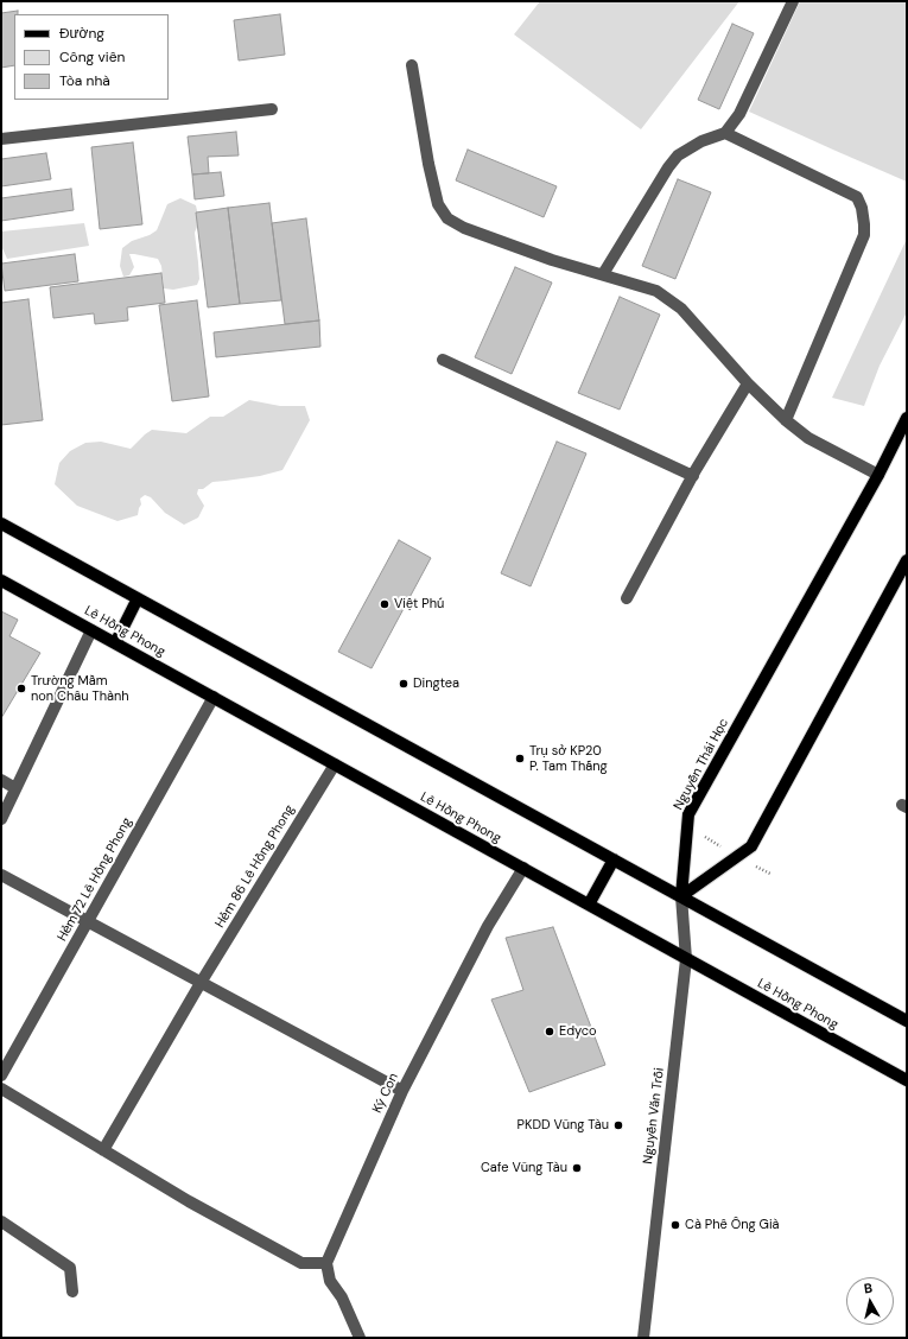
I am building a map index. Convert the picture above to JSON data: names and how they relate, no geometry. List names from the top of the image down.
{
  "streets": {
    "main road": ["Lê Hồng Phong", "Nguyễn Thái Học"],
    "street": [
      "Hẻm 86 Lê Hồng Phong",
      "Hẻm 72 Lê Hồng Phong",
      "Ký Con",
      "Nguyễn Văn Trỗi"
    ]
  },
  "crossings": [
    ["Lê Hồng Phong", "Hẻm 86 Lê Hồng Phong"],
    ["Lê Hồng Phong", "Hẻm 72 Lê Hồng Phong"],
    ["Lê Hồng Phong", "Ký Con"],
    ["Lê Hồng Phong", "Nguyễn Văn Trỗi"],
    ["Nguyễn Thái Học", "Nguyễn Văn Trỗi"]
  ],
  "places": [
    "Việt Phú",
    "Dingtea",
    "Trường Mầm non Châu Thành",
    "Trụ sở KP20 P. Tam Thắng",
    "Edyco",
    "PKDD Vũng Tàu",
    "Cafe Vũng Tàu",
    "Cà Phê Ông Già"
  ],
  "legend": ["Đường", "Công viên", "Tòa nhà"],
  "north": "top"
}
